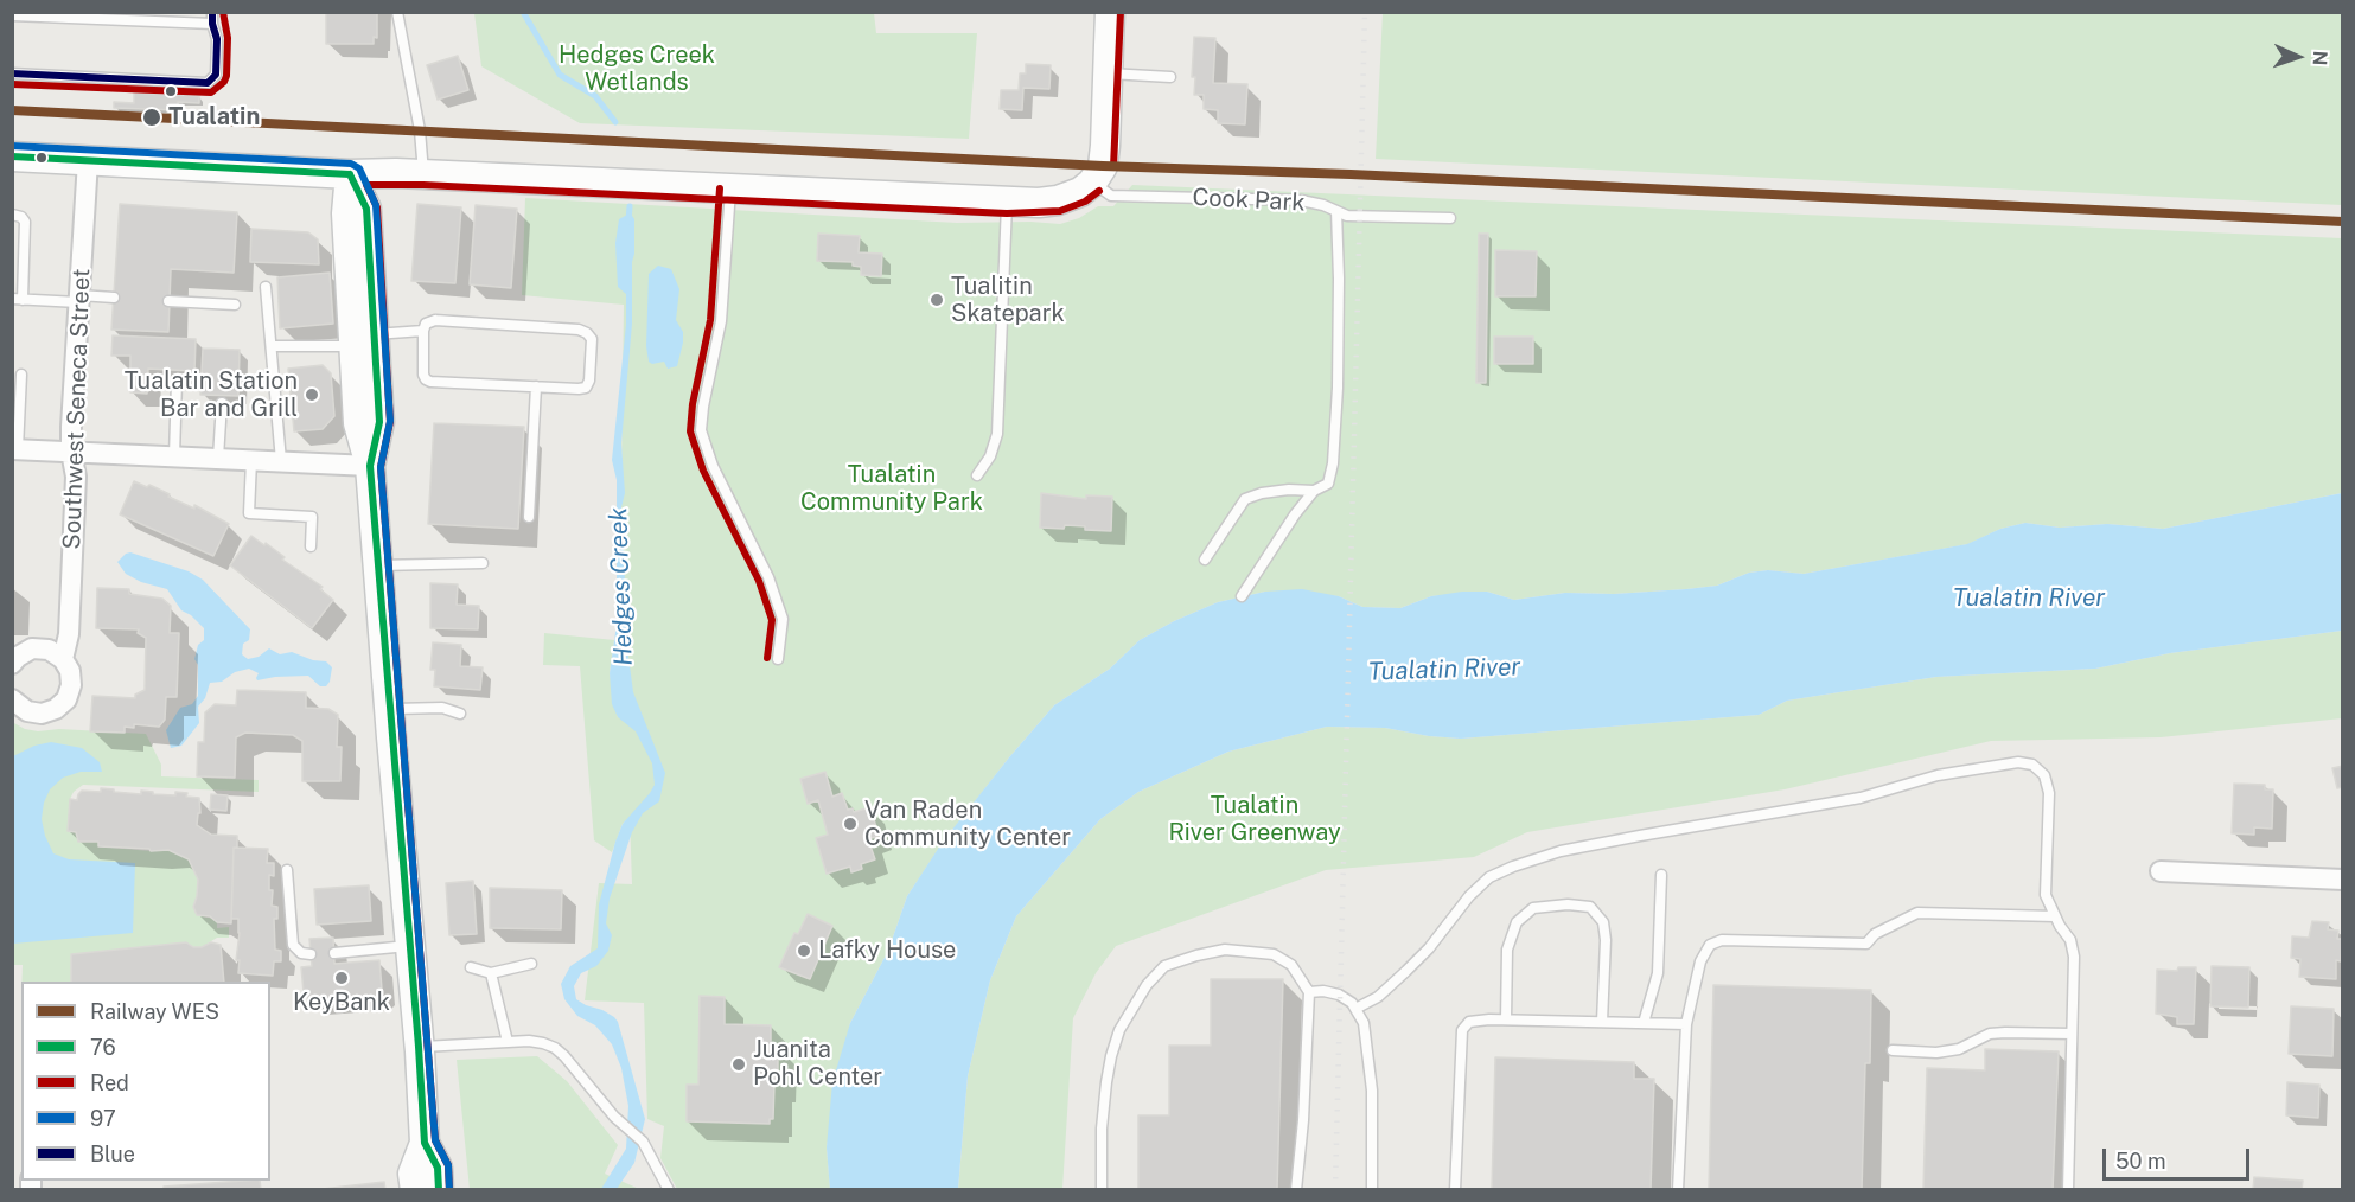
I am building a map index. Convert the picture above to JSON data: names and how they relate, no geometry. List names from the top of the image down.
{
  "streets": {
    "street": ["Southwest Seneca Street"],
    "lane": ["Cook Park"]
  },
  "water": ["Hedges Creek", "Tualatin River"],
  "parks": ["Hedges Creek Wetlands", "Tualatin Community Park", "Tualatin River Greenway"],
  "places": [
    "Tualatin",
    "Tualitin Skatepark",
    "Tualatin Station Bar and Grill",
    "Van Raden Community Center",
    "Lafky House",
    "KeyBank",
    "Juanita Pohl Center"
  ],
  "lines": [
    "transit line Red",
    "transit line Blue",
    "rail line WES",
    "transit line 97",
    "transit line 76"
  ],
  "legend": [
    "Railway WES",
    "76",
    "Red",
    "97",
    "Blue"
  ],
  "scale_bar": "50 m",
  "north": "right"
}
